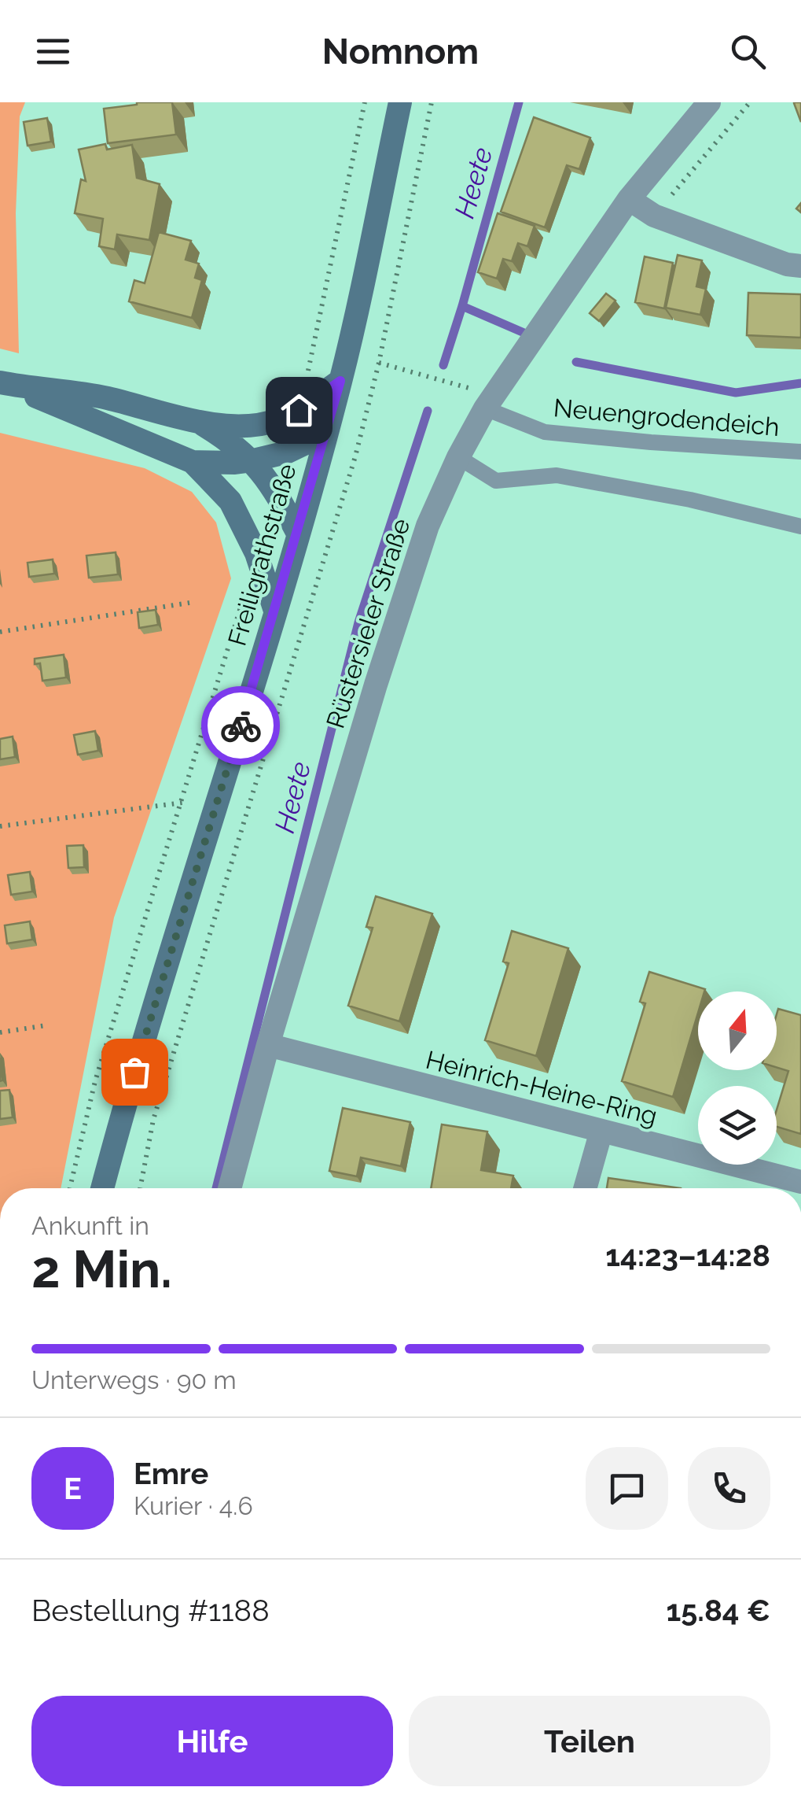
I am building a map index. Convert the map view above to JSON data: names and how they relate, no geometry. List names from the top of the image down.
{
  "streets": {
    "main road": ["Freiligrathstraße"],
    "street": ["Rüstersieler Straße", "Heinrich-Heine-Ring"],
    "lane": ["Neuengrodendeich"]
  },
  "crossings": [
    ["Neuengrodendeich", "Rüstersieler Straße"],
    ["Rüstersieler Straße", "Heinrich-Heine-Ring"]
  ],
  "water": ["Heete"],
  "north": "top",
  "page": {
    "header": "Nomnom",
    "heading": ["2 Min.", "Ankunft in", "14:23–14:28"],
    "panel": [
      "Emre",
      "Kurier · 4.6",
      "Bestellung #1188",
      "15.84 €"
    ],
    "bar": "Unterwegs · 90 m",
    "round": "E",
    "buttons": ["Hilfe", "Teilen"]
  }
}
